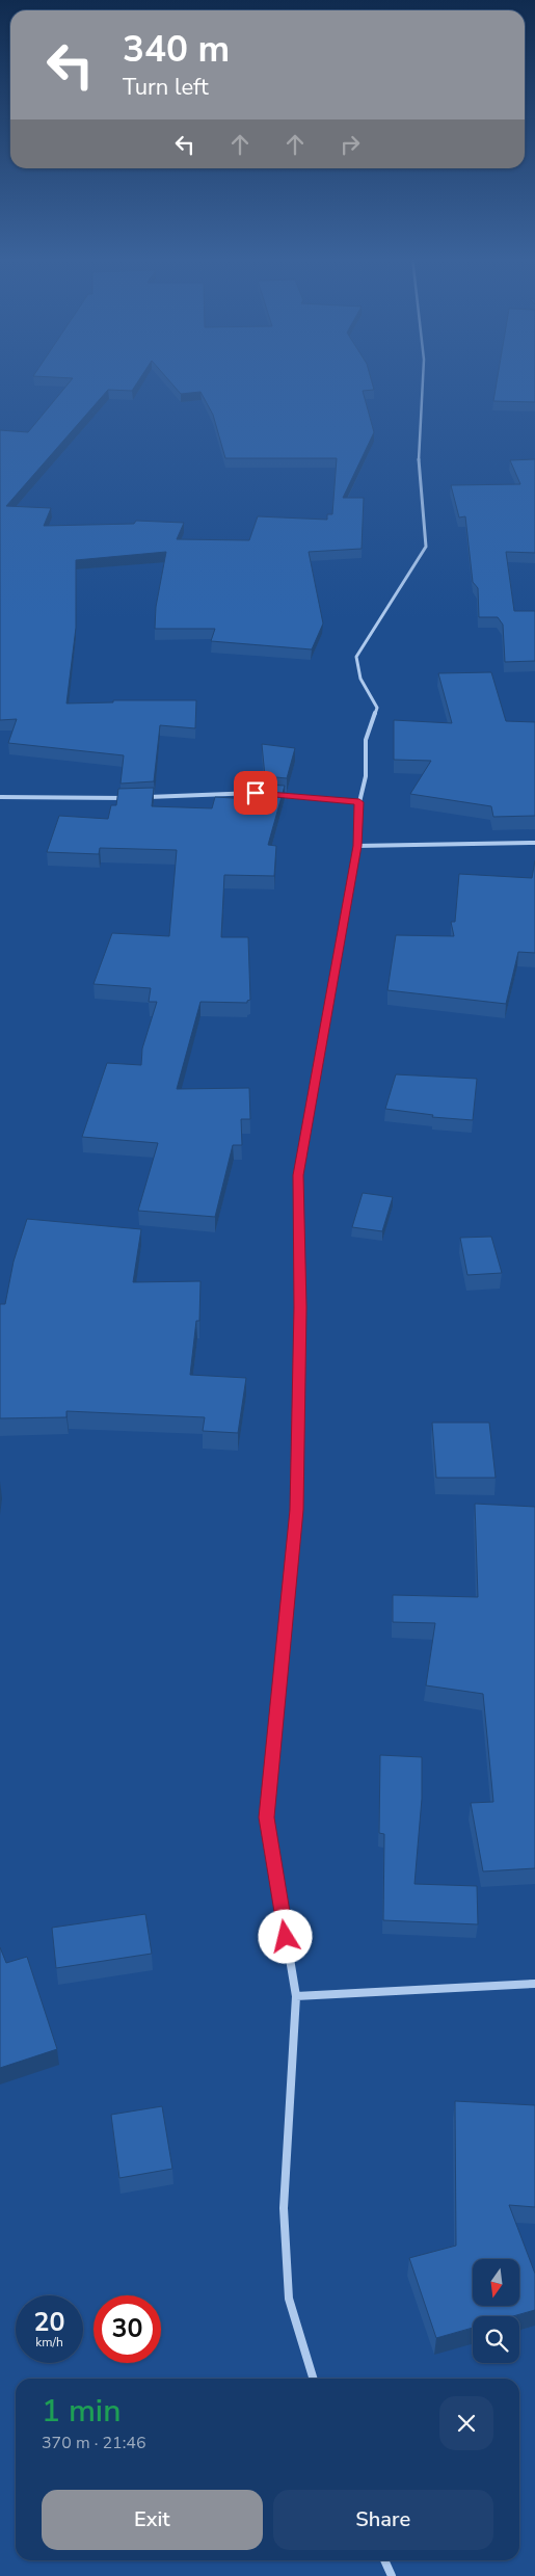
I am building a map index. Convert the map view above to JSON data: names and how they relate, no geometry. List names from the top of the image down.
{
  "north": "bottom",
  "page": {
    "turn": ["340 m", "Turn left"],
    "speed": "20 km/h",
    "limit": "30",
    "heading": ["1 min", "370 m · 21:46"],
    "buttons": ["Exit", "Share"]
  }
}
